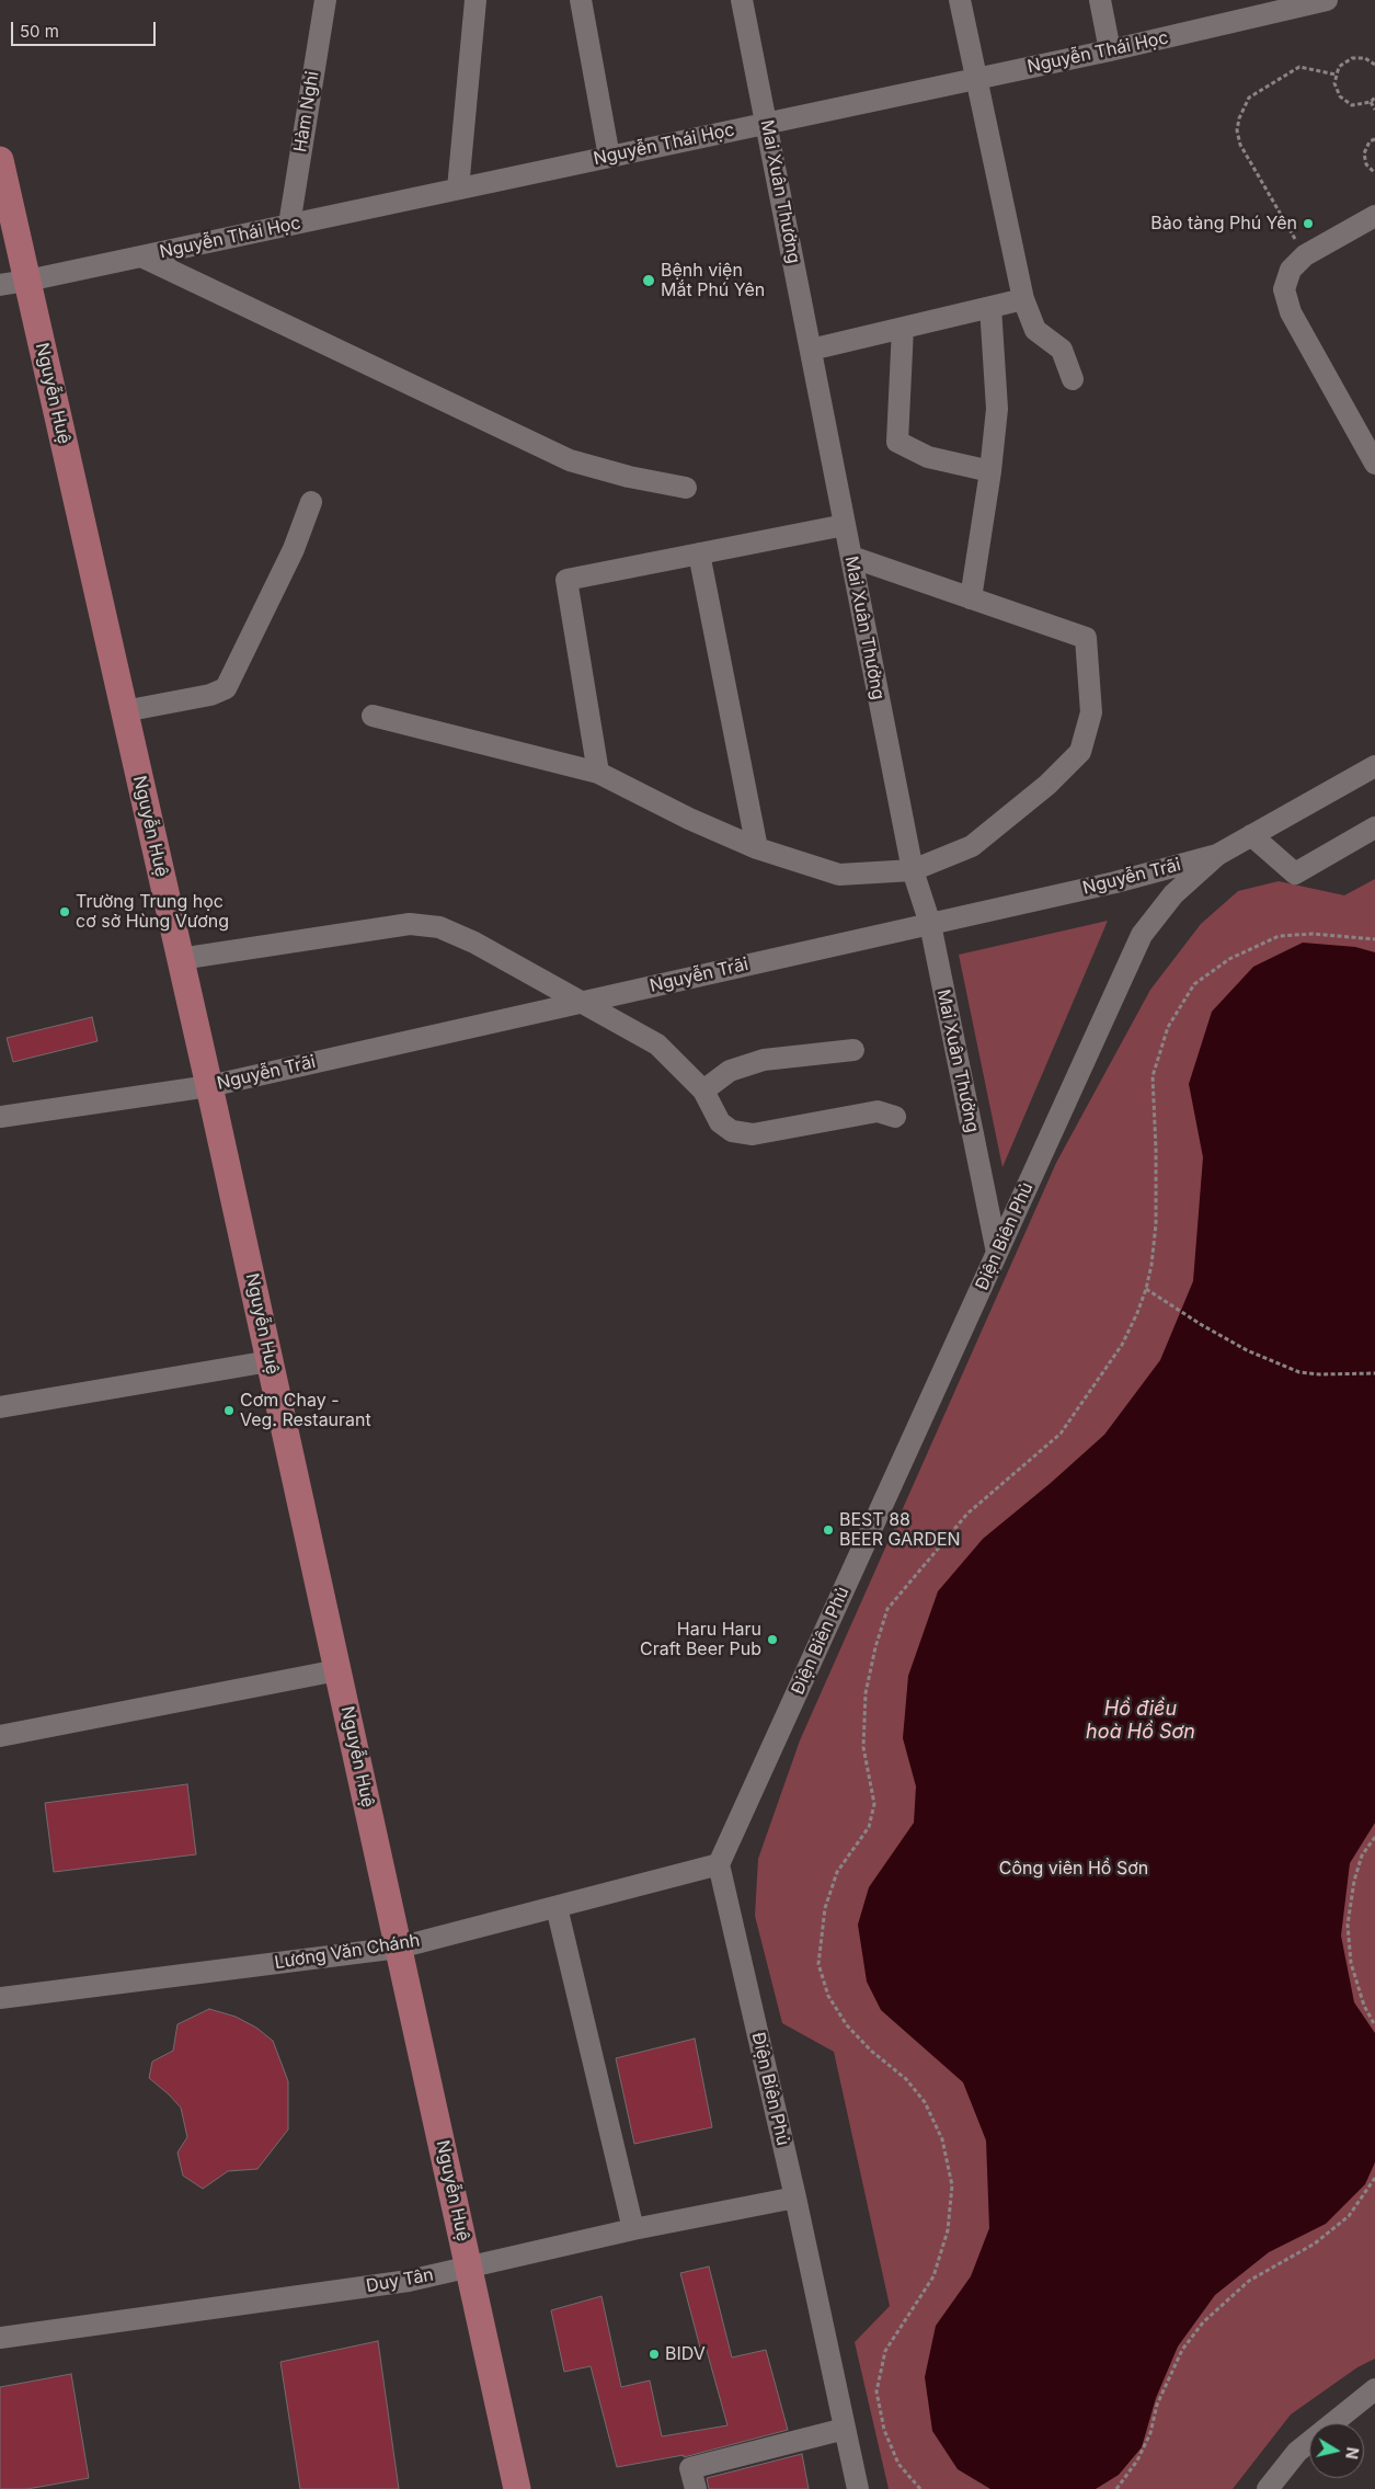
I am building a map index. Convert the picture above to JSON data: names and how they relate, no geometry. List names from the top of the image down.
{
  "streets": {
    "main road": ["Nguyễn Huệ"],
    "street": [
      "Nguyễn Thái Học",
      "Hàm Nghi",
      "Mai Xuân Thưởng",
      "Nguyễn Trãi",
      "Điện Biên Phủ",
      "Lương Văn Chánh",
      "Duy Tân"
    ]
  },
  "crossings": [
    ["Nguyễn Thái Học", "Hàm Nghi"],
    ["Nguyễn Thái Học", "Mai Xuân Thưởng"],
    ["Nguyễn Thái Học", "Nguyễn Huệ"],
    ["Mai Xuân Thưởng", "Nguyễn Trãi"],
    ["Mai Xuân Thưởng", "Điện Biên Phủ"],
    ["Nguyễn Huệ", "Nguyễn Trãi"],
    ["Nguyễn Huệ", "Lương Văn Chánh"],
    ["Nguyễn Huệ", "Duy Tân"],
    ["Nguyễn Trãi", "Điện Biên Phủ"],
    ["Điện Biên Phủ", "Lương Văn Chánh"],
    ["Điện Biên Phủ", "Duy Tân"]
  ],
  "water": ["Hồ điều hoà Hồ Sơn"],
  "parks": ["Công viên Hồ Sơn"],
  "places": [
    "Bảo tàng Phú Yên",
    "Bệnh viện Mắt Phú Yên",
    "Trường Trung học cơ sở Hùng Vương",
    "Cơm Chay - Veg. Restaurant",
    "BEST 88 BEER GARDEN",
    "Haru Haru Craft Beer Pub",
    "BIDV"
  ],
  "scale_bar": "50 m",
  "north": "right"
}
